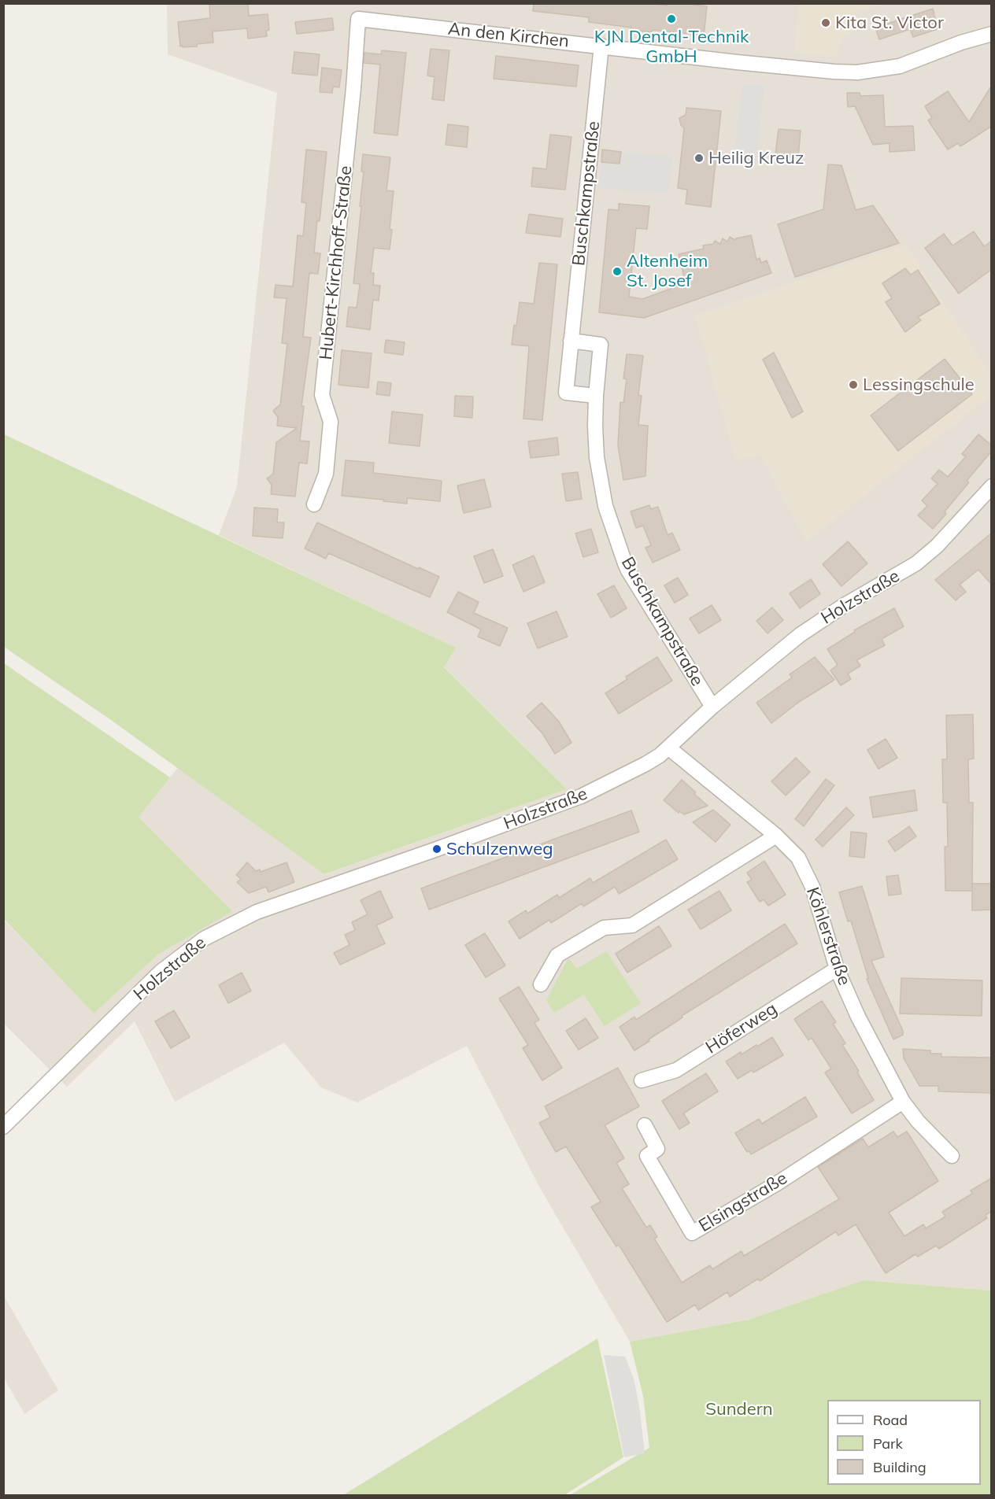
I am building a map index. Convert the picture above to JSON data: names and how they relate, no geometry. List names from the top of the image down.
{
  "streets": {
    "street": [
      "An den Kirchen",
      "Buschkampstraße",
      "Hubert-Kirchhoff-Straße",
      "Holzstraße",
      "Köhlerstraße",
      "Höferweg",
      "Elsingstraße"
    ]
  },
  "crossings": [
    ["An den Kirchen", "Buschkampstraße"],
    ["An den Kirchen", "Hubert-Kirchhoff-Straße"],
    ["Buschkampstraße", "Holzstraße"],
    ["Holzstraße", "Köhlerstraße"],
    ["Köhlerstraße", "Höferweg"],
    ["Köhlerstraße", "Elsingstraße"]
  ],
  "parks": ["Sundern"],
  "places": [
    "KJN Dental-Technik GmbH",
    "Kita St. Victor",
    "Heilig Kreuz",
    "Altenheim St. Josef",
    "Lessingschule",
    "Schulzenweg"
  ],
  "legend": ["Road", "Park", "Building"]
}
